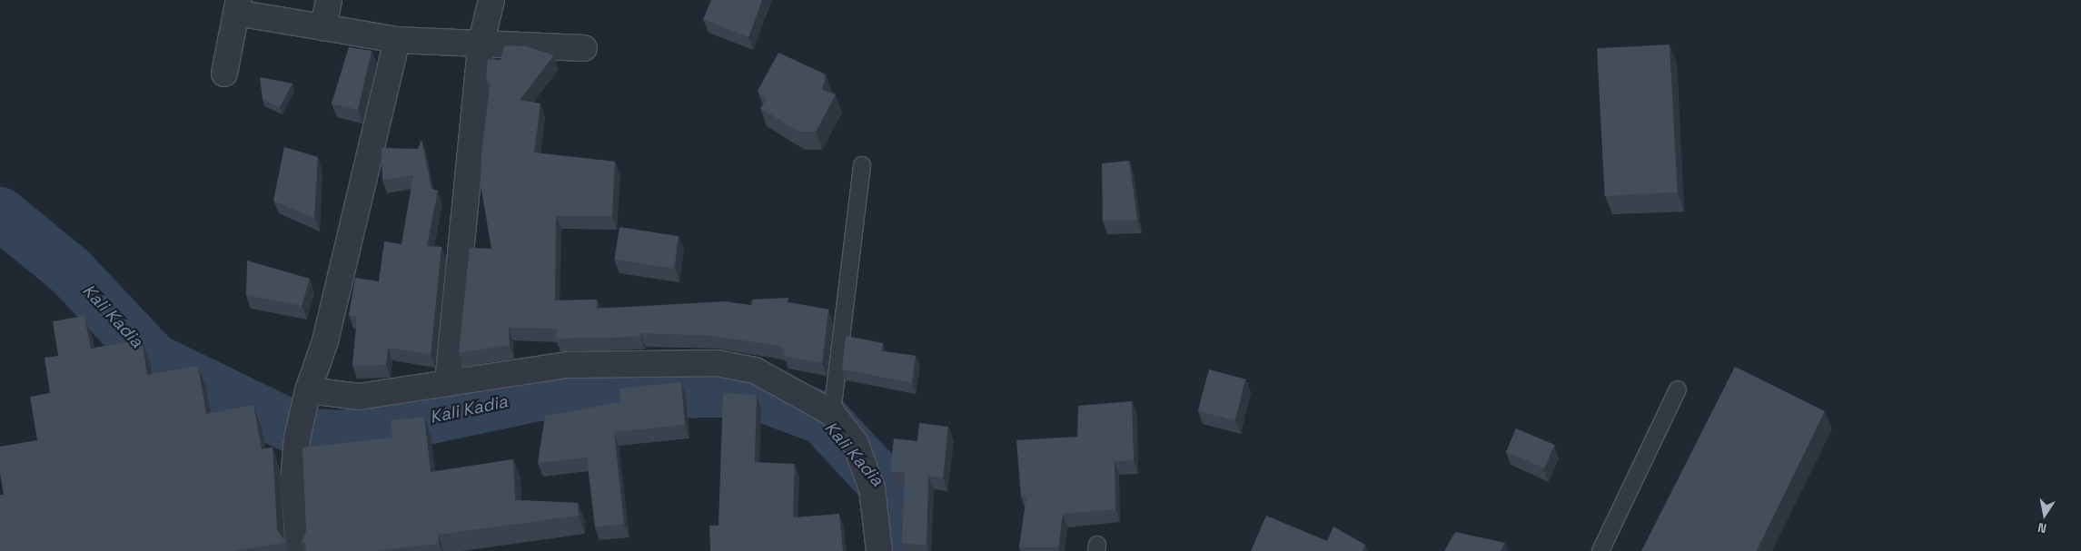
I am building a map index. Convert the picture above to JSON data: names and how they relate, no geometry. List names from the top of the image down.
{
  "water": ["Kali Kadia"],
  "north": "bottom"
}
